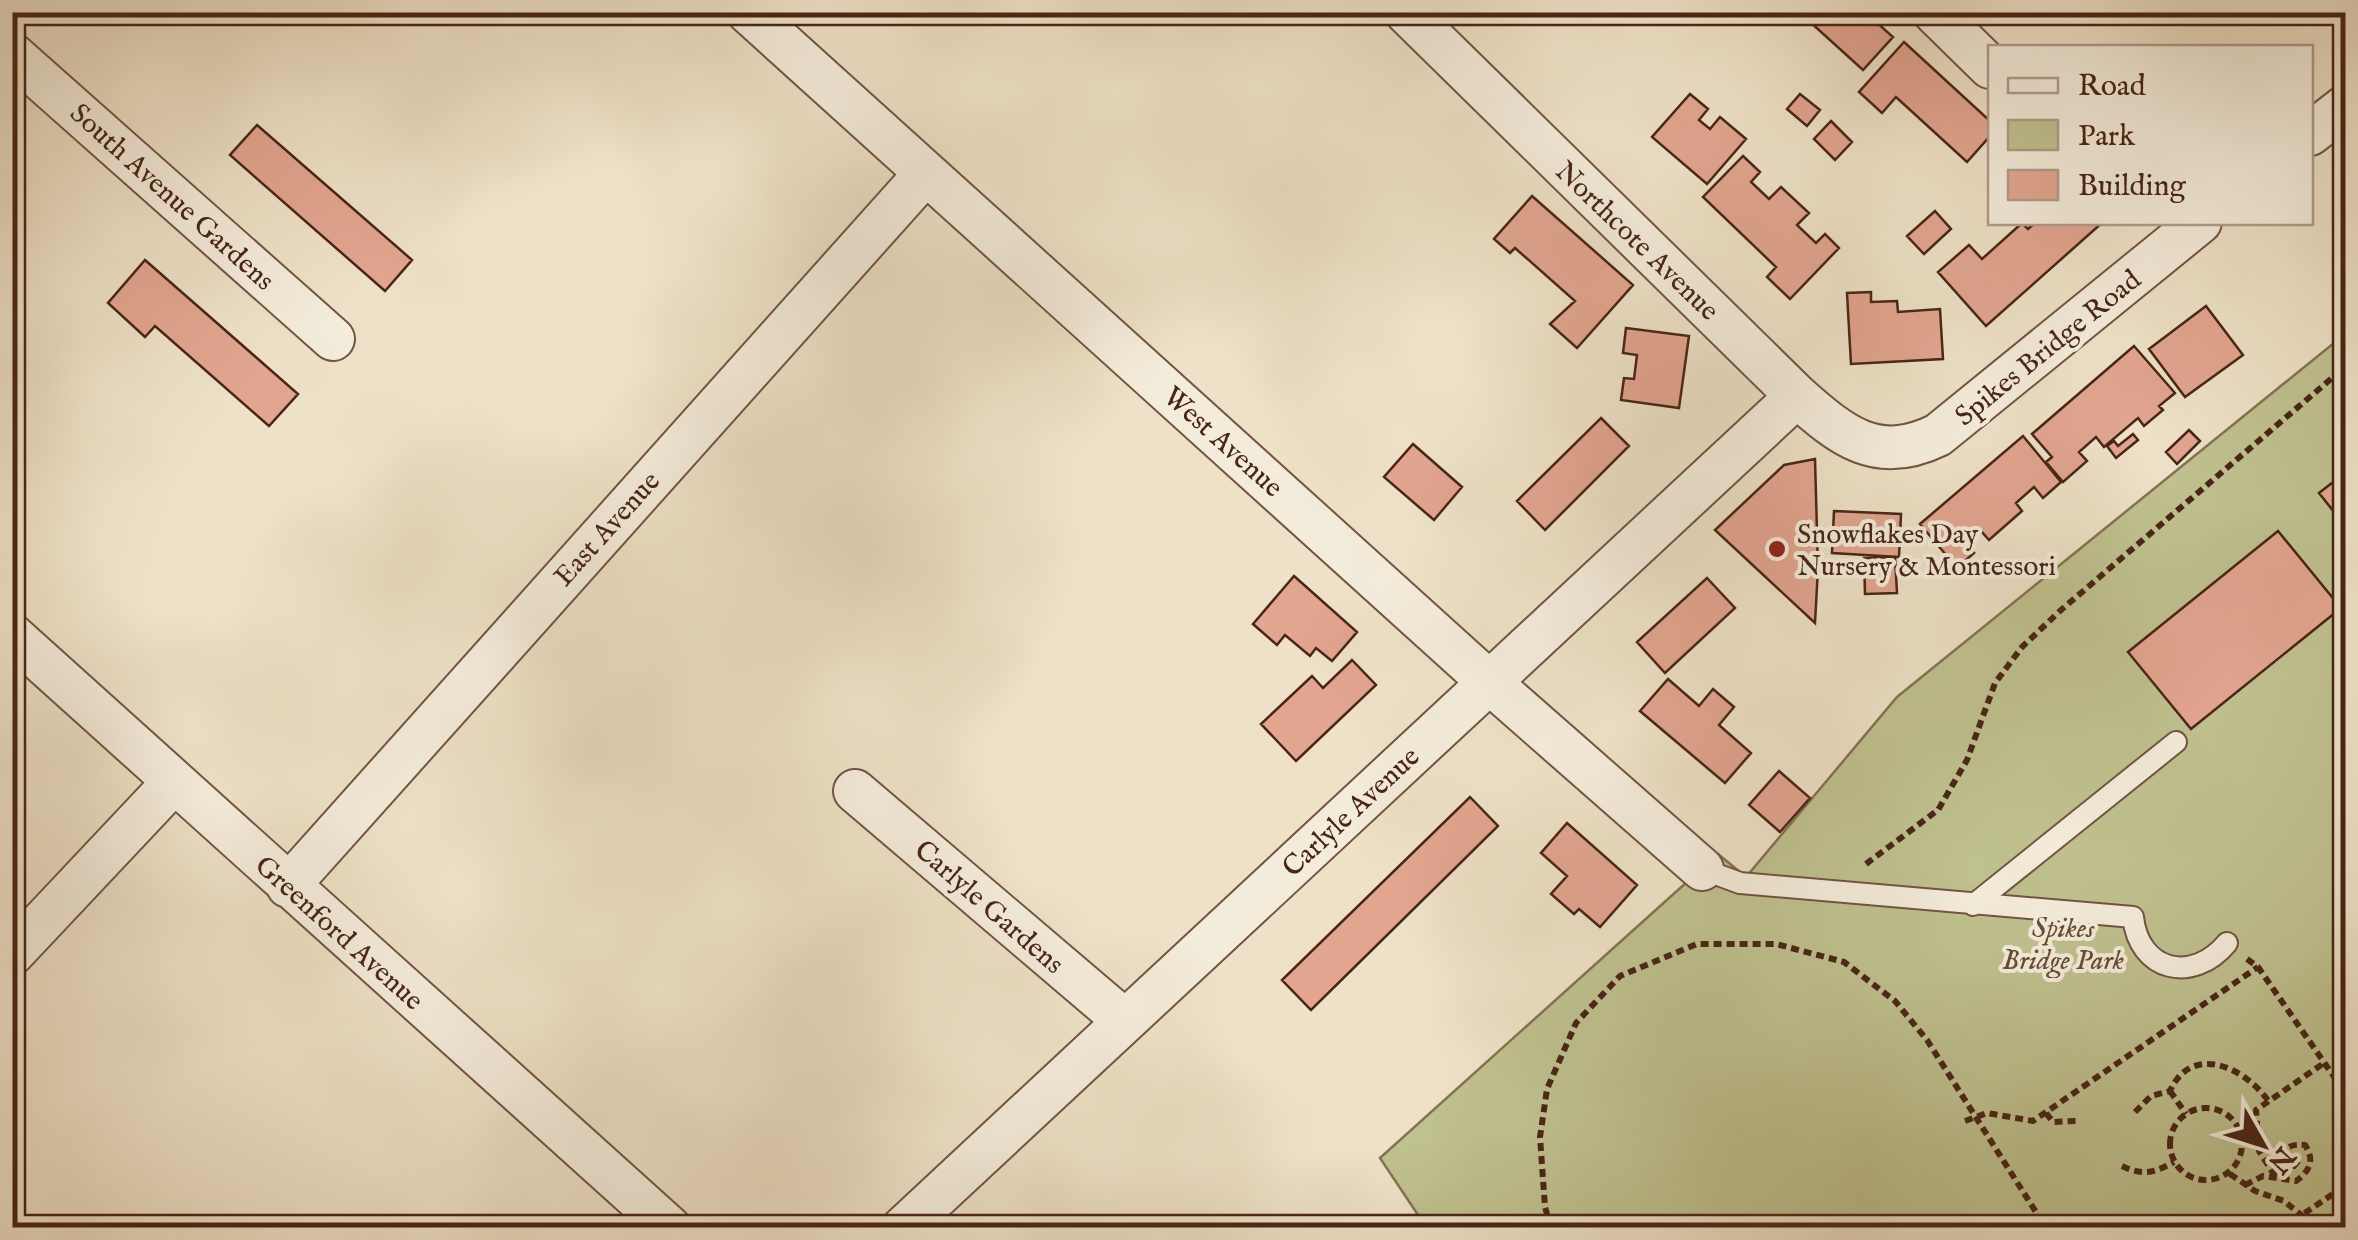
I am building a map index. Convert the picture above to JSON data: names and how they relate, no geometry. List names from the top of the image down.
{
  "streets": {
    "street": [
      "South Avenue Gardens",
      "Northcote Avenue",
      "Spikes Bridge Road",
      "West Avenue",
      "East Avenue",
      "Carlyle Avenue",
      "Carlyle Gardens",
      "Greenford Avenue"
    ]
  },
  "crossings": [
    ["Northcote Avenue", "Spikes Bridge Road"],
    ["Northcote Avenue", "Carlyle Avenue"],
    ["West Avenue", "East Avenue"],
    ["West Avenue", "Carlyle Avenue"],
    ["East Avenue", "Greenford Avenue"],
    ["Carlyle Avenue", "Carlyle Gardens"]
  ],
  "parks": ["Spikes Bridge Park"],
  "places": ["Snowflakes Day Nursery & Montessori"],
  "legend": ["Road", "Park", "Building"],
  "north": "bottom right"
}
